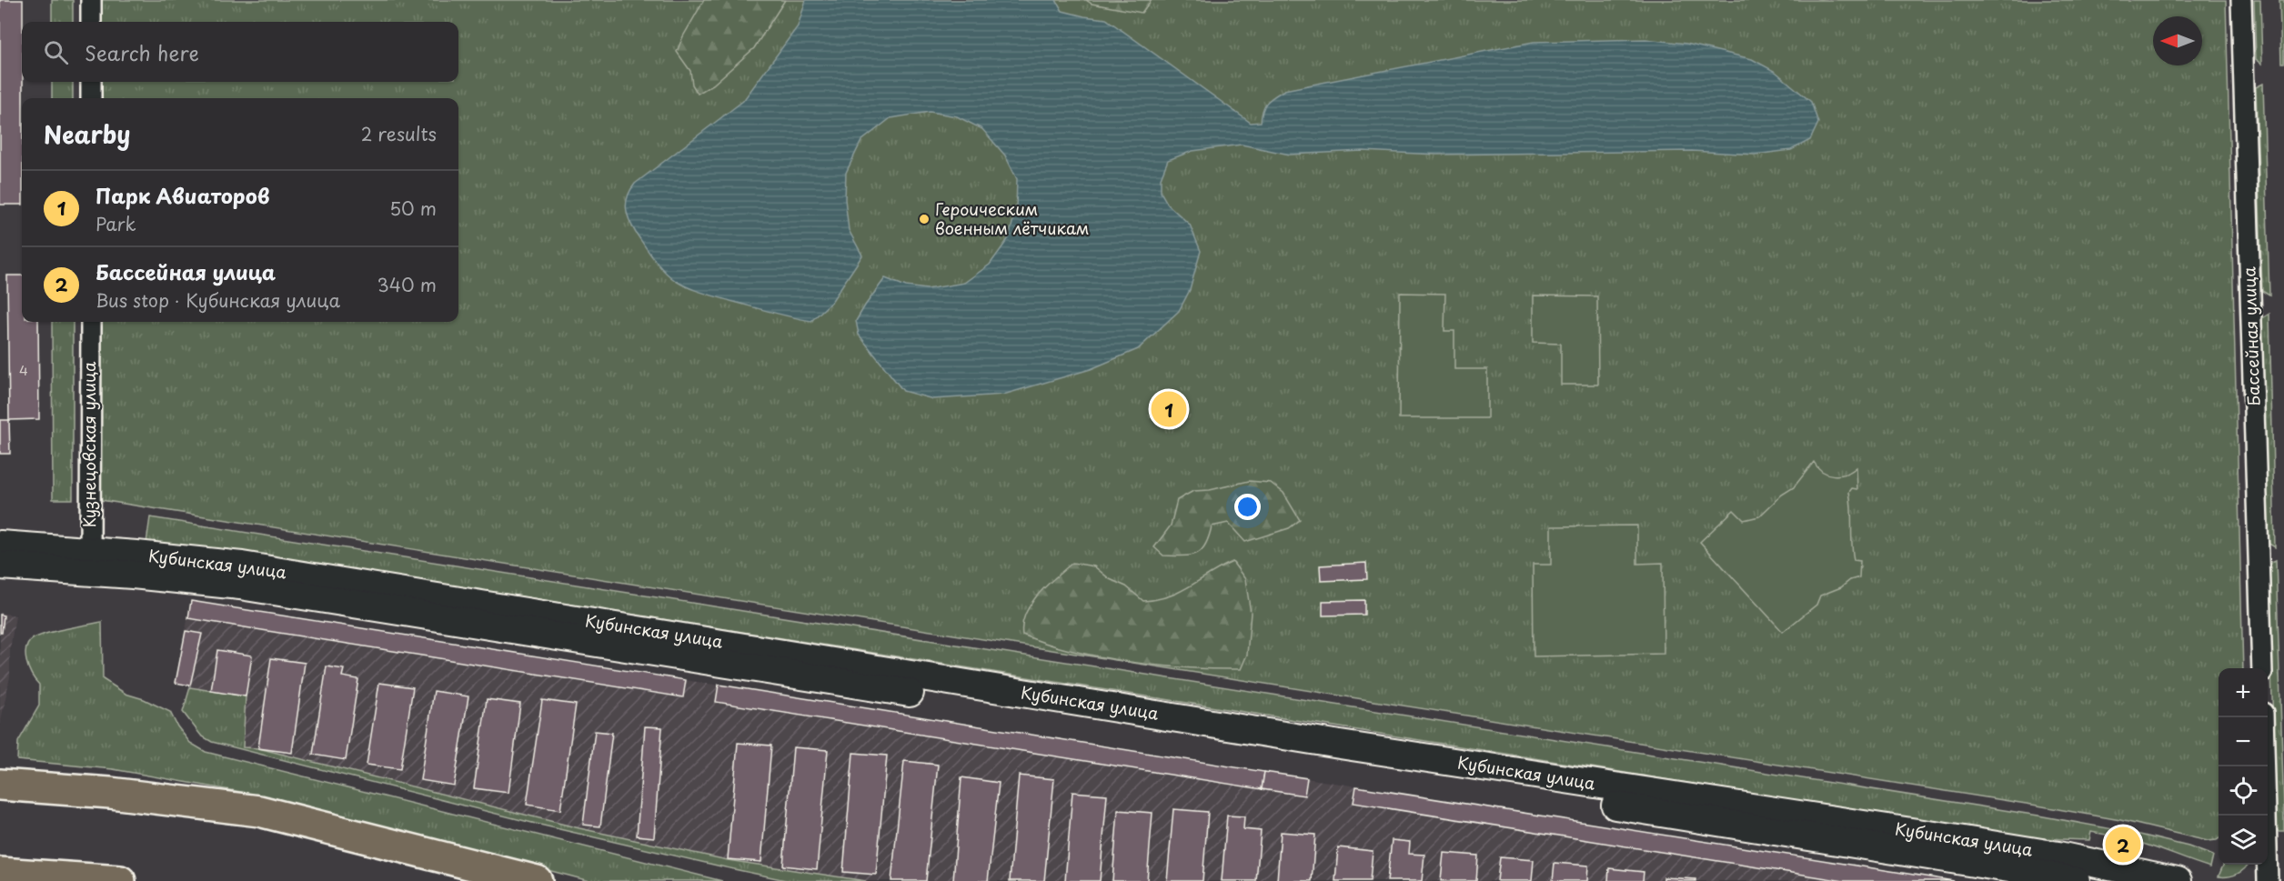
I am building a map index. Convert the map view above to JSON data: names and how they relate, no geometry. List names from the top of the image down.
{
  "streets": {
    "main road": ["Кубинская улица"],
    "street": ["Бассейная улица", "Кузнецовская улица"]
  },
  "crossings": [
    ["Кузнецовская улица", "Кубинская улица"]
  ],
  "places": ["Героическим военным лётчикам"],
  "house_numbers": ["4"],
  "north": "left",
  "page": {
    "search": "Search here",
    "heading": ["Nearby", "2 results"],
    "list": [
      {
        "mark": "1",
        "name": "Парк Авиаторов",
        "note": "Park",
        "value": "50 m"
      },
      {
        "mark": "2",
        "name": "Бассейная улица",
        "note": "Bus stop · Кубинская улица",
        "value": "340 m"
      }
    ],
    "pins": ["1", "2"],
    "map_buttons": ["+", "−"]
  }
}
